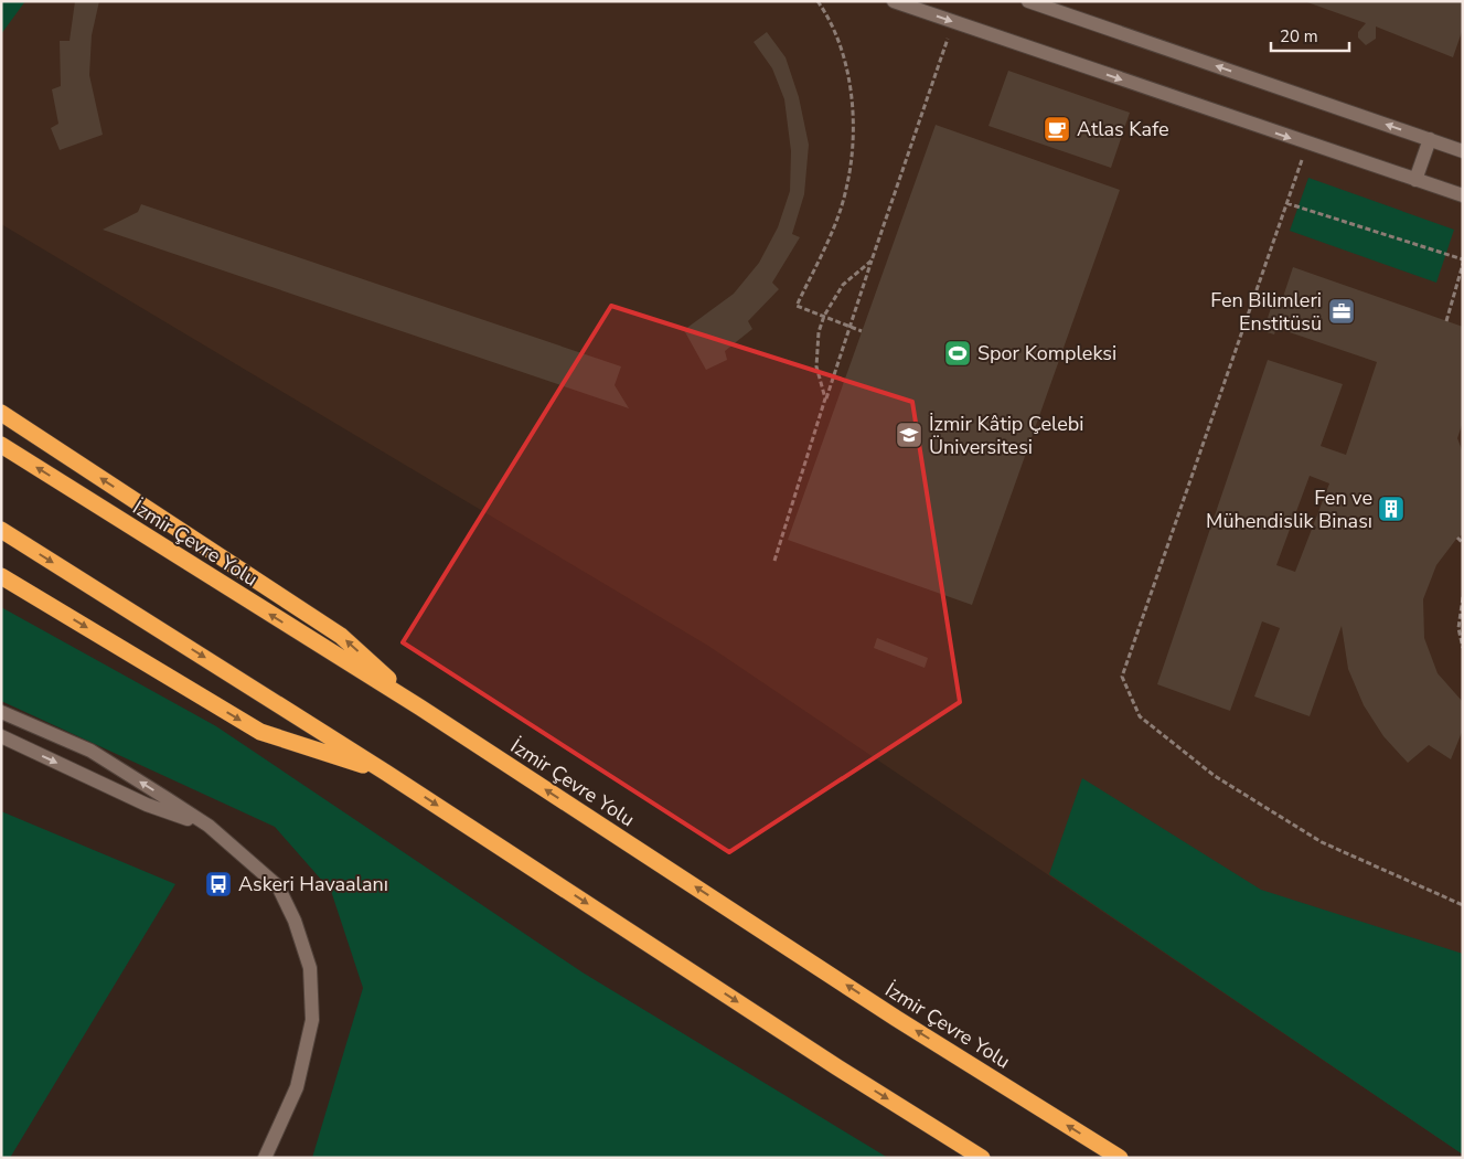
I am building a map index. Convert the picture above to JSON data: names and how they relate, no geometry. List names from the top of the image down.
{
  "streets": {
    "highway": ["İzmir Çevre Yolu"]
  },
  "places": {
    "cafe": ["Atlas Kafe"],
    "office": ["Fen Bilimleri Enstitüsü"],
    "sports": ["Spor Kompleksi"],
    "school or university": ["İzmir Kâtip Çelebi Üniversitesi"],
    "building": ["Fen ve Mühendislik Binası"],
    "bus stop": ["Askeri Havaalanı"]
  },
  "scale_bar": "20 m"
}
